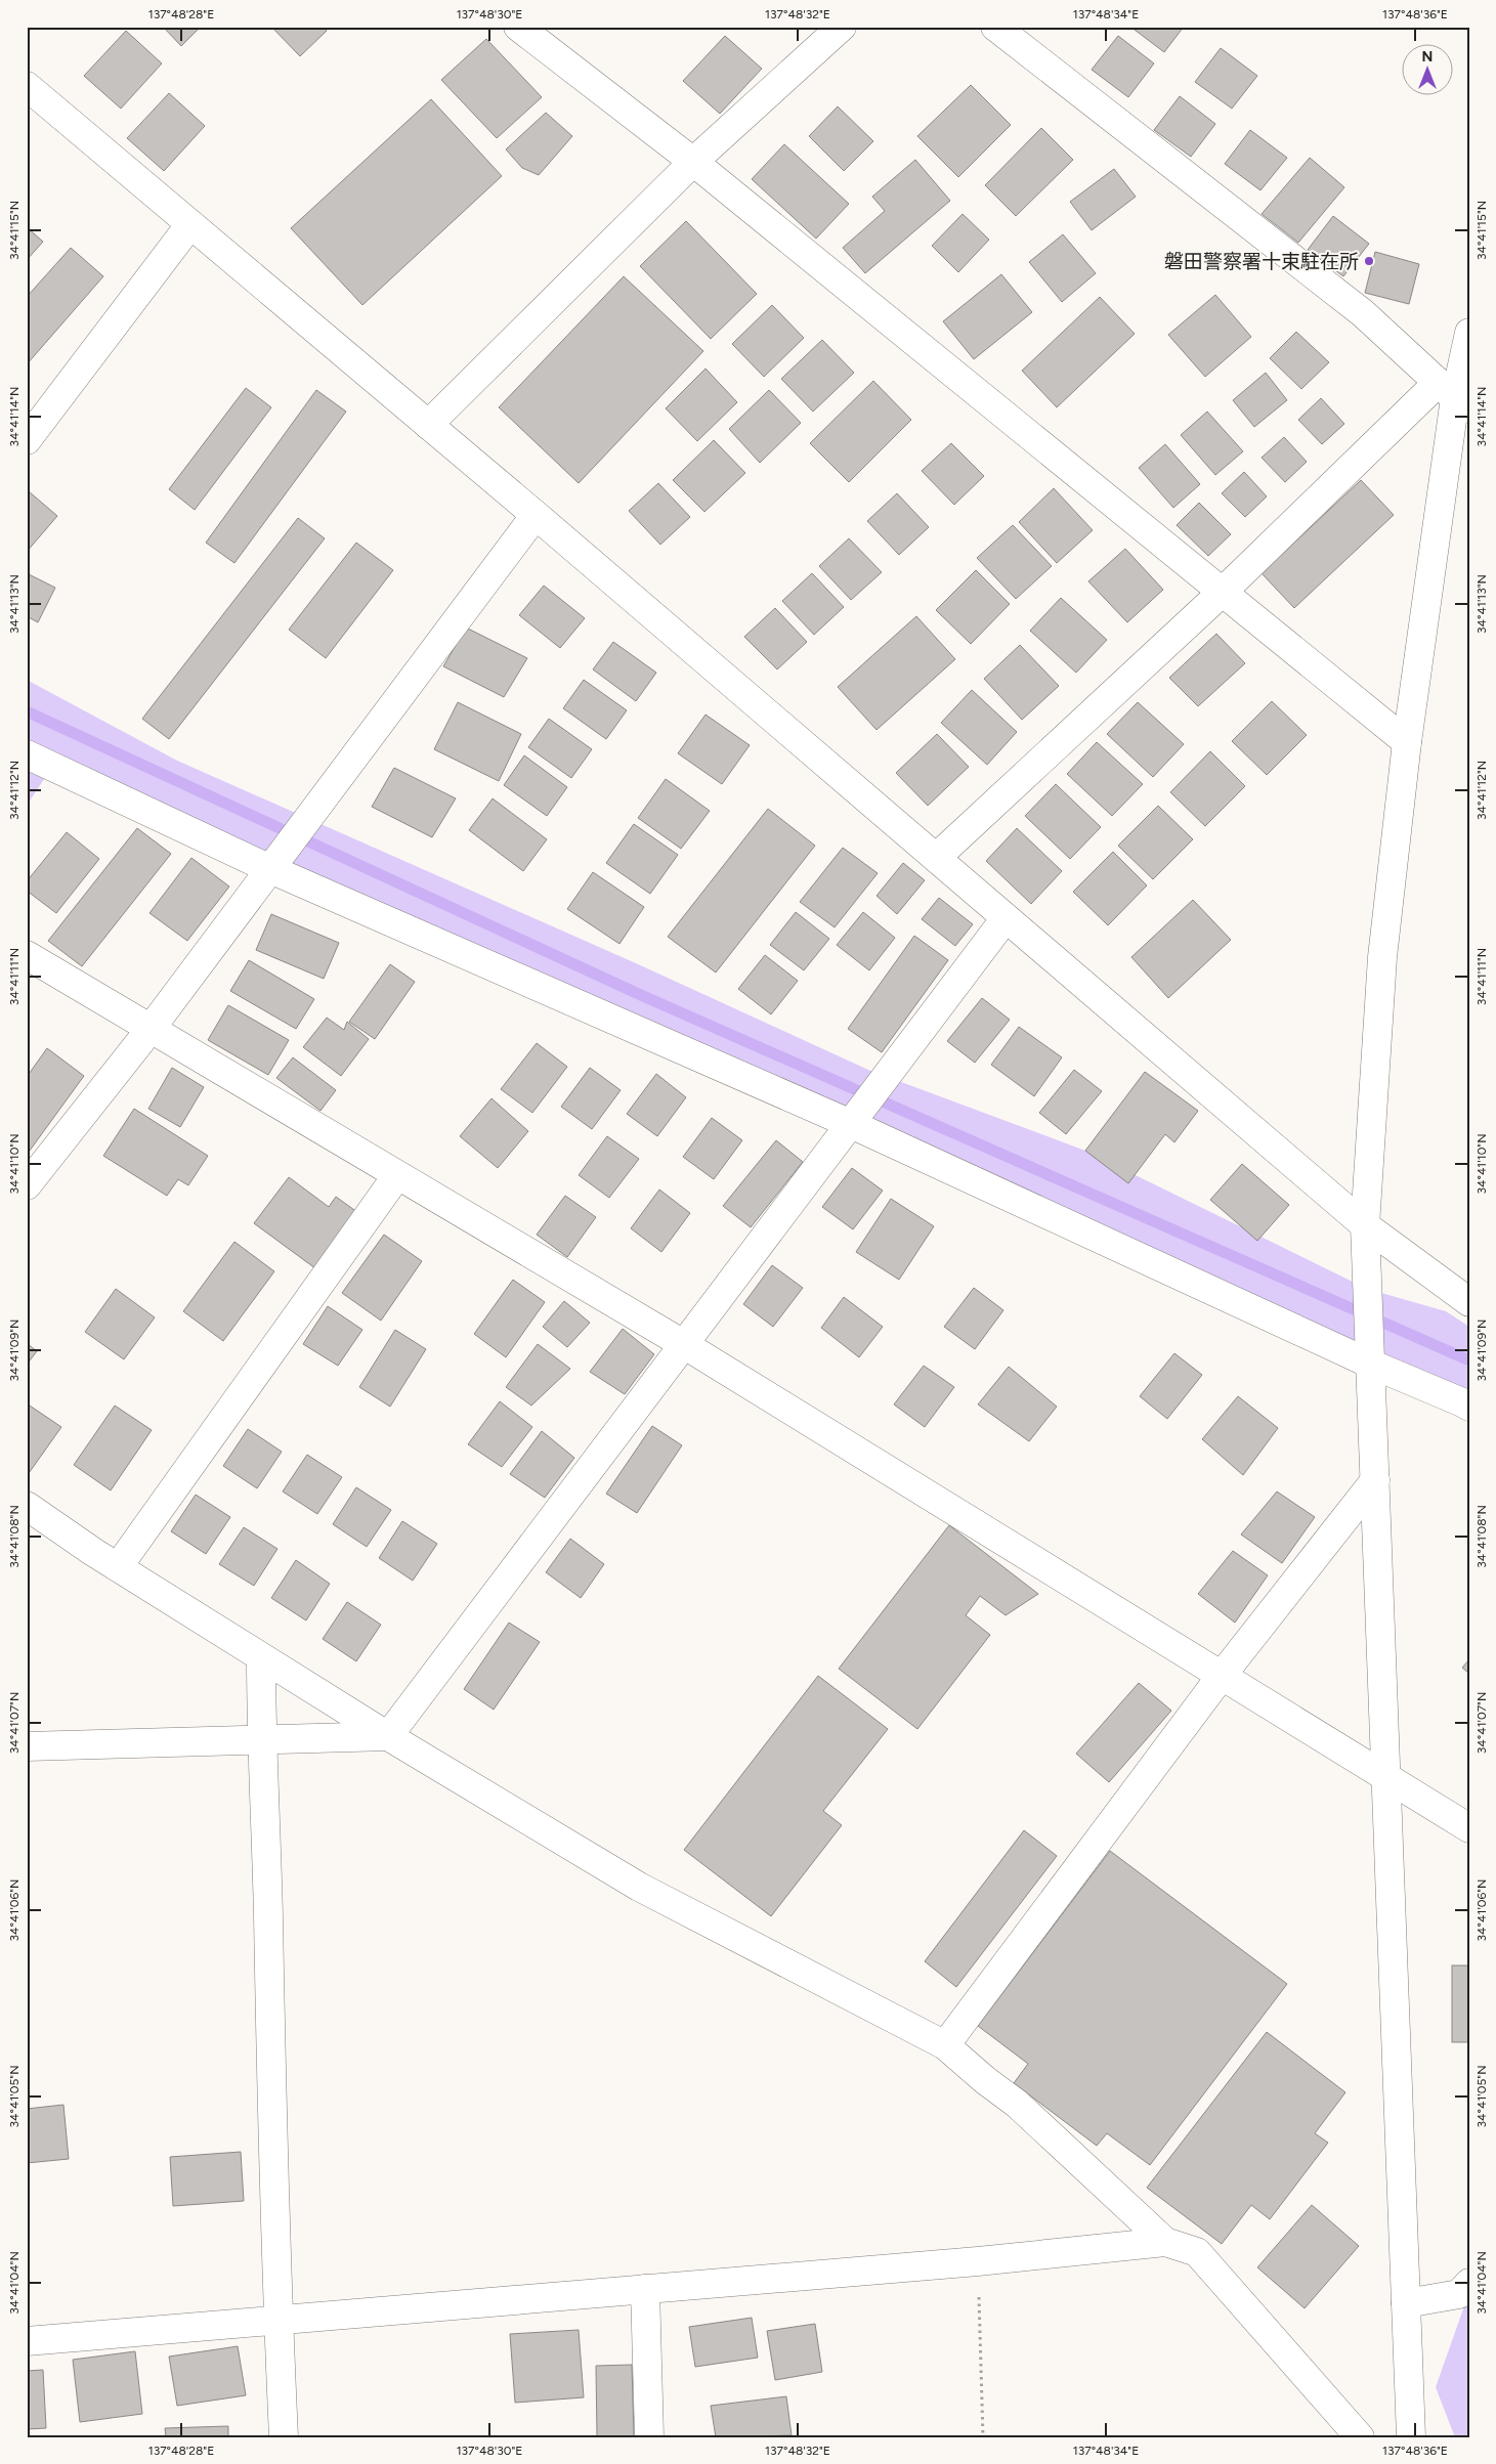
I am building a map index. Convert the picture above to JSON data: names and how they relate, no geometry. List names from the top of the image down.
{
  "places": ["磐田警察署十束駐在所"],
  "north": "top",
  "coordinates": [
    "137°48'28\"E",
    "137°48'30\"E",
    "137°48'32\"E",
    "137°48'34\"E",
    "137°48'36\"E",
    "34°41'15\"N",
    "34°41'14\"N",
    "34°41'13\"N",
    "34°41'12\"N",
    "34°41'11\"N",
    "34°41'10\"N",
    "34°41'09\"N",
    "34°41'08\"N",
    "34°41'07\"N",
    "34°41'06\"N",
    "34°41'05\"N",
    "34°41'04\"N"
  ]
}
